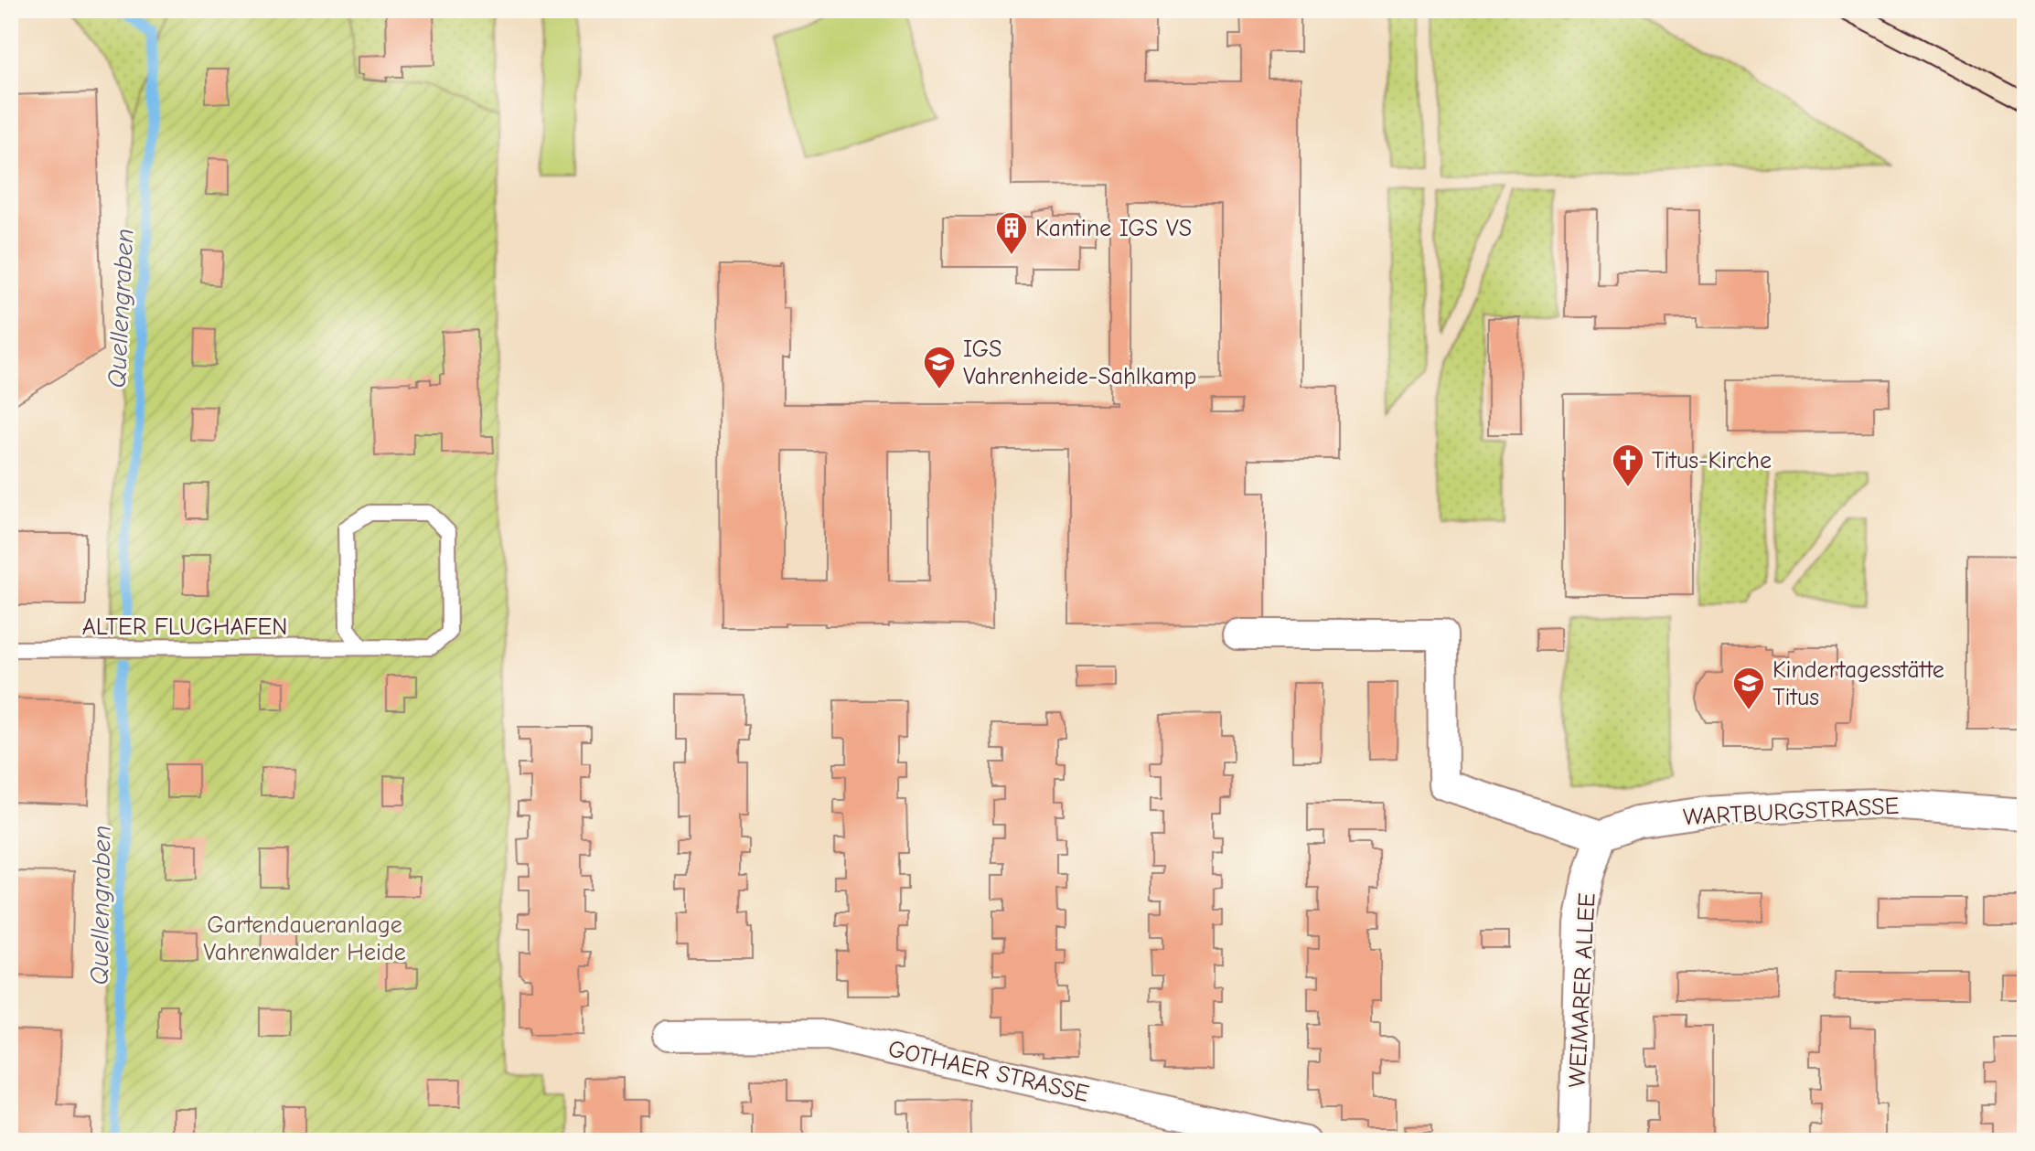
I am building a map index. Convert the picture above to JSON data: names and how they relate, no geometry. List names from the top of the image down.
{
  "streets": {
    "street": ["WARTBURGSTRASSE", "WEIMARER ALLEE", "GOTHAER STRASSE"],
    "lane": ["ALTER FLUGHAFEN"]
  },
  "crossings": [
    ["WARTBURGSTRASSE", "WEIMARER ALLEE"]
  ],
  "water": ["Quellengraben"],
  "parks": ["Gartendaueranlage Vahrenwalder Heide"],
  "places": {
    "building": ["Kantine IGS VS"],
    "school or university": ["IGS Vahrenheide-Sahlkamp", "Kindertagesstätte Titus"],
    "church": ["Titus-Kirche"]
  }
}
